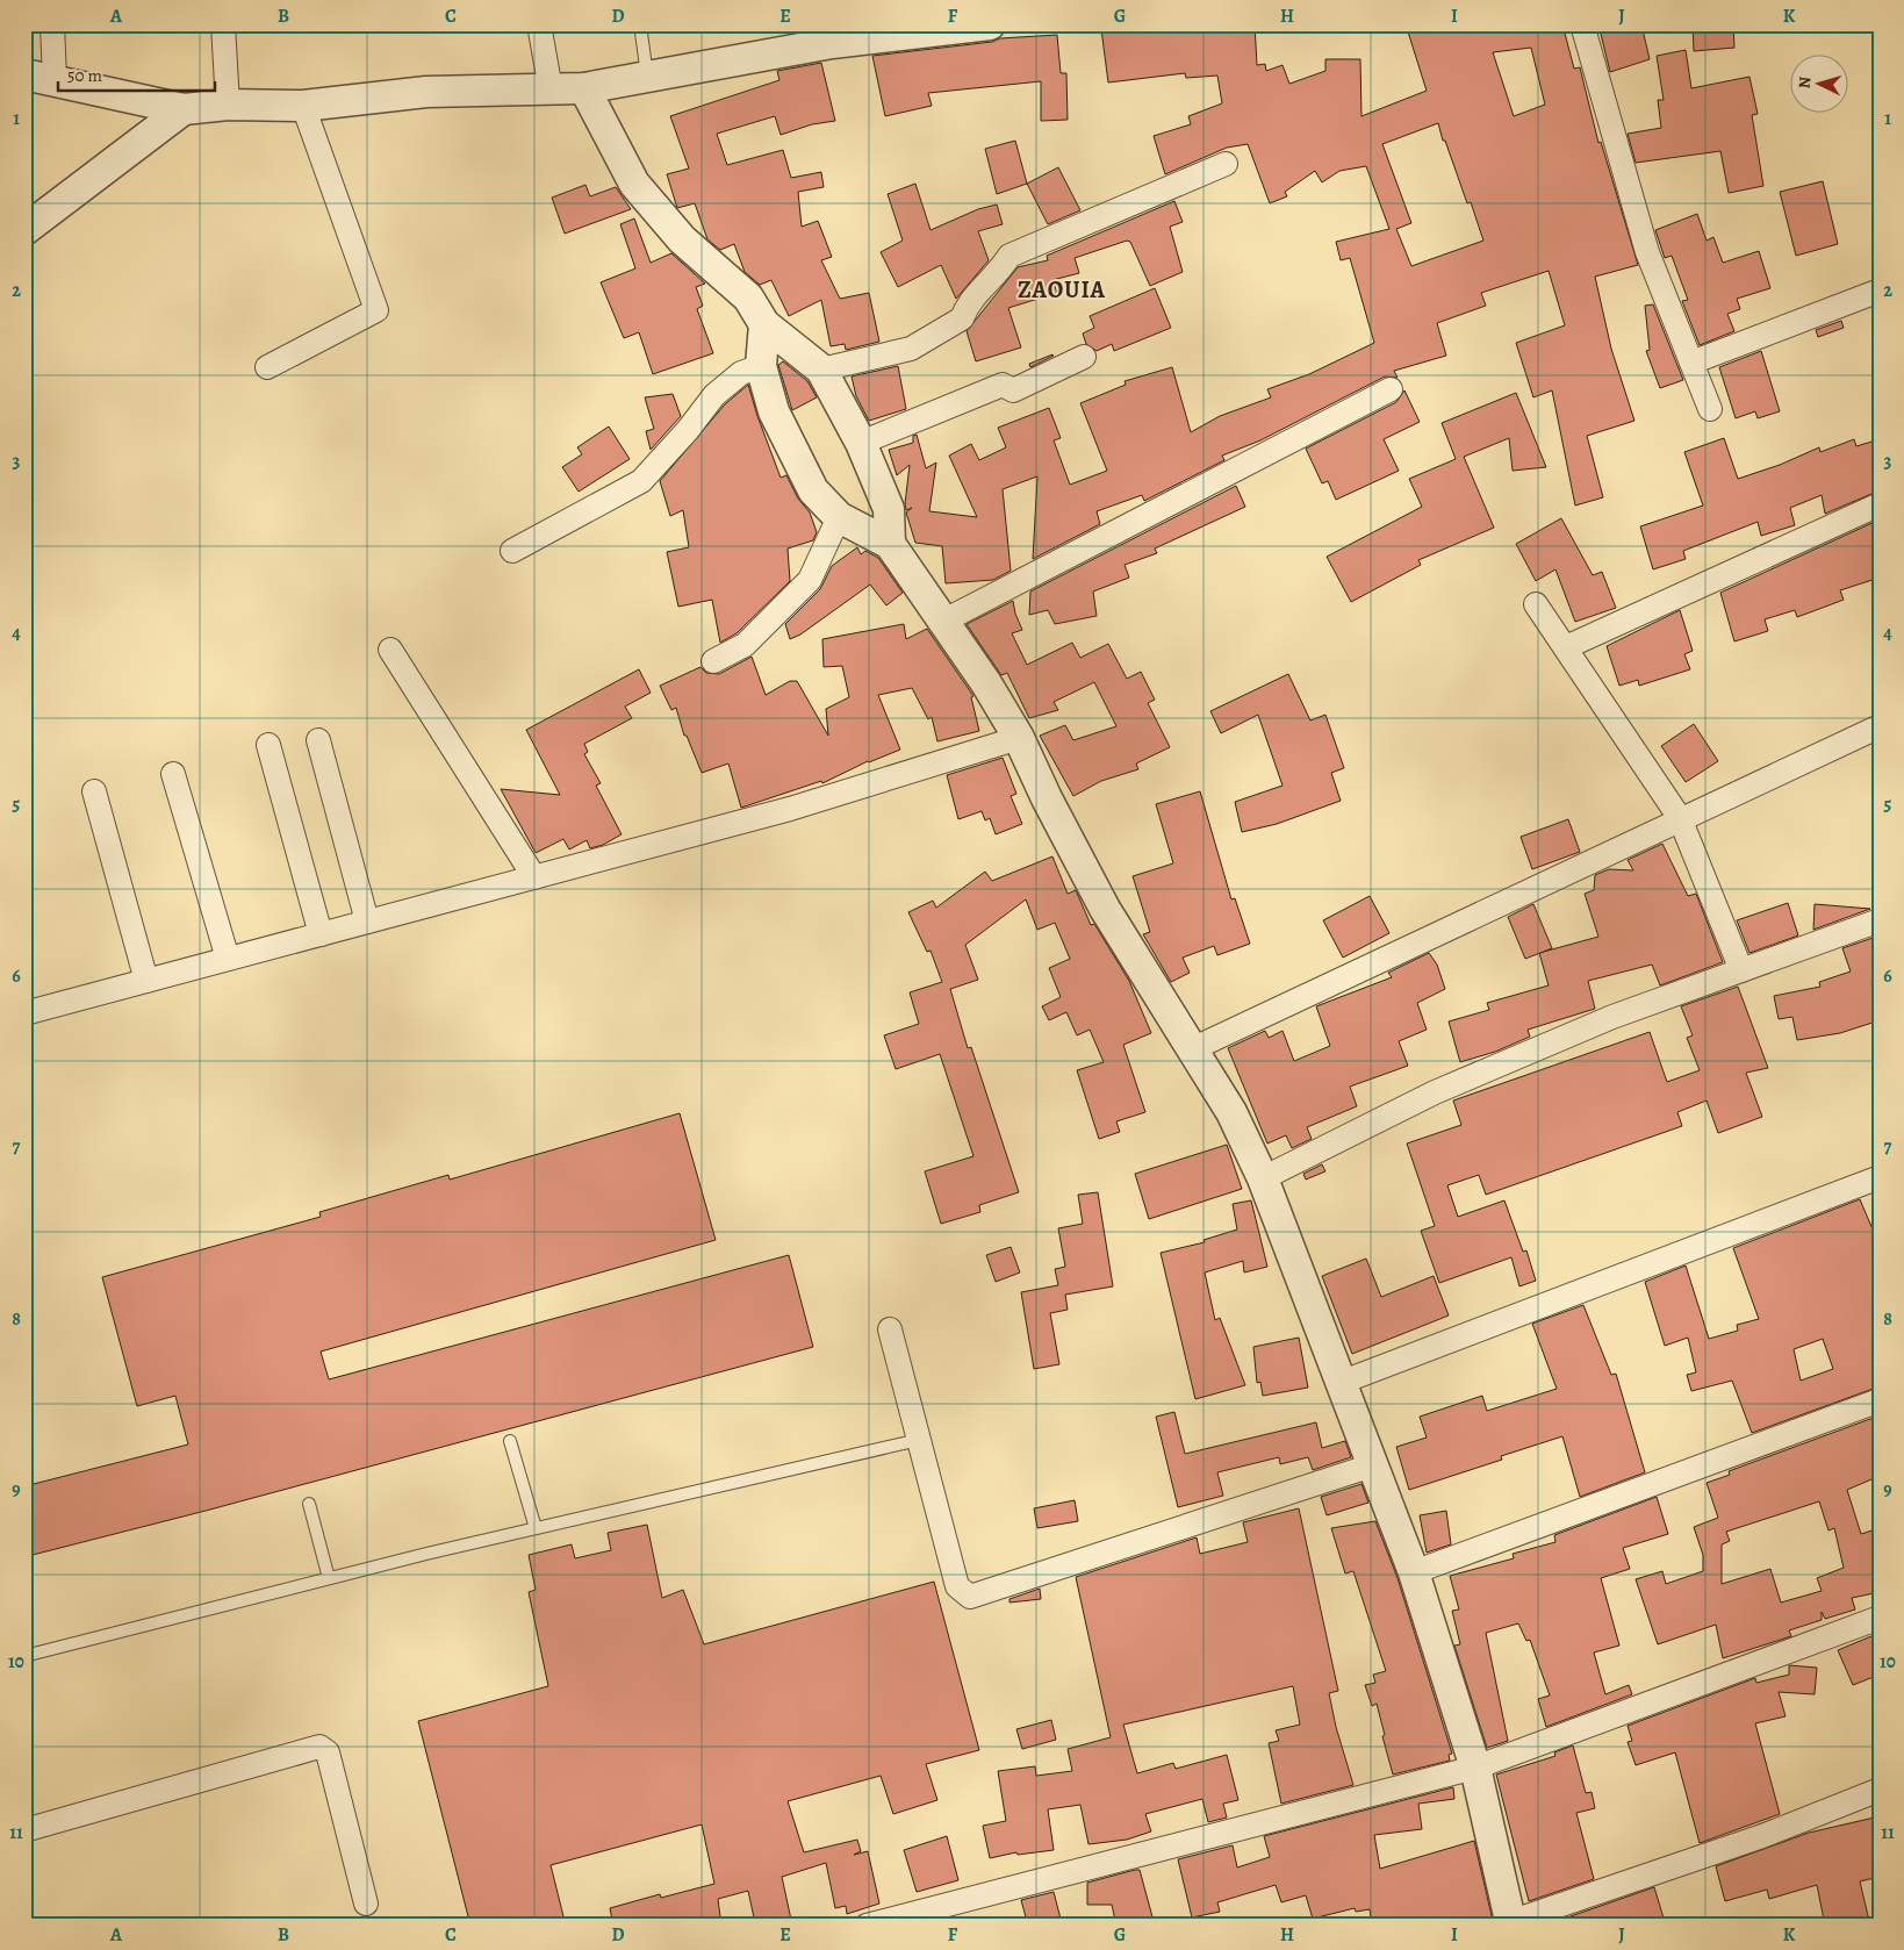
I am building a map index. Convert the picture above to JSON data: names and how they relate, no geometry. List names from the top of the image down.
{
  "districts": ["ZAOUIA"],
  "scale_bar": "50 m",
  "north": "left",
  "grid": {
    "columns": [
      "A",
      "B",
      "C",
      "D",
      "E",
      "F",
      "G",
      "H",
      "I",
      "J",
      "K"
    ],
    "rows": [
      "1",
      "2",
      "3",
      "4",
      "5",
      "6",
      "7",
      "8",
      "9",
      "10",
      "11"
    ]
  }
}
